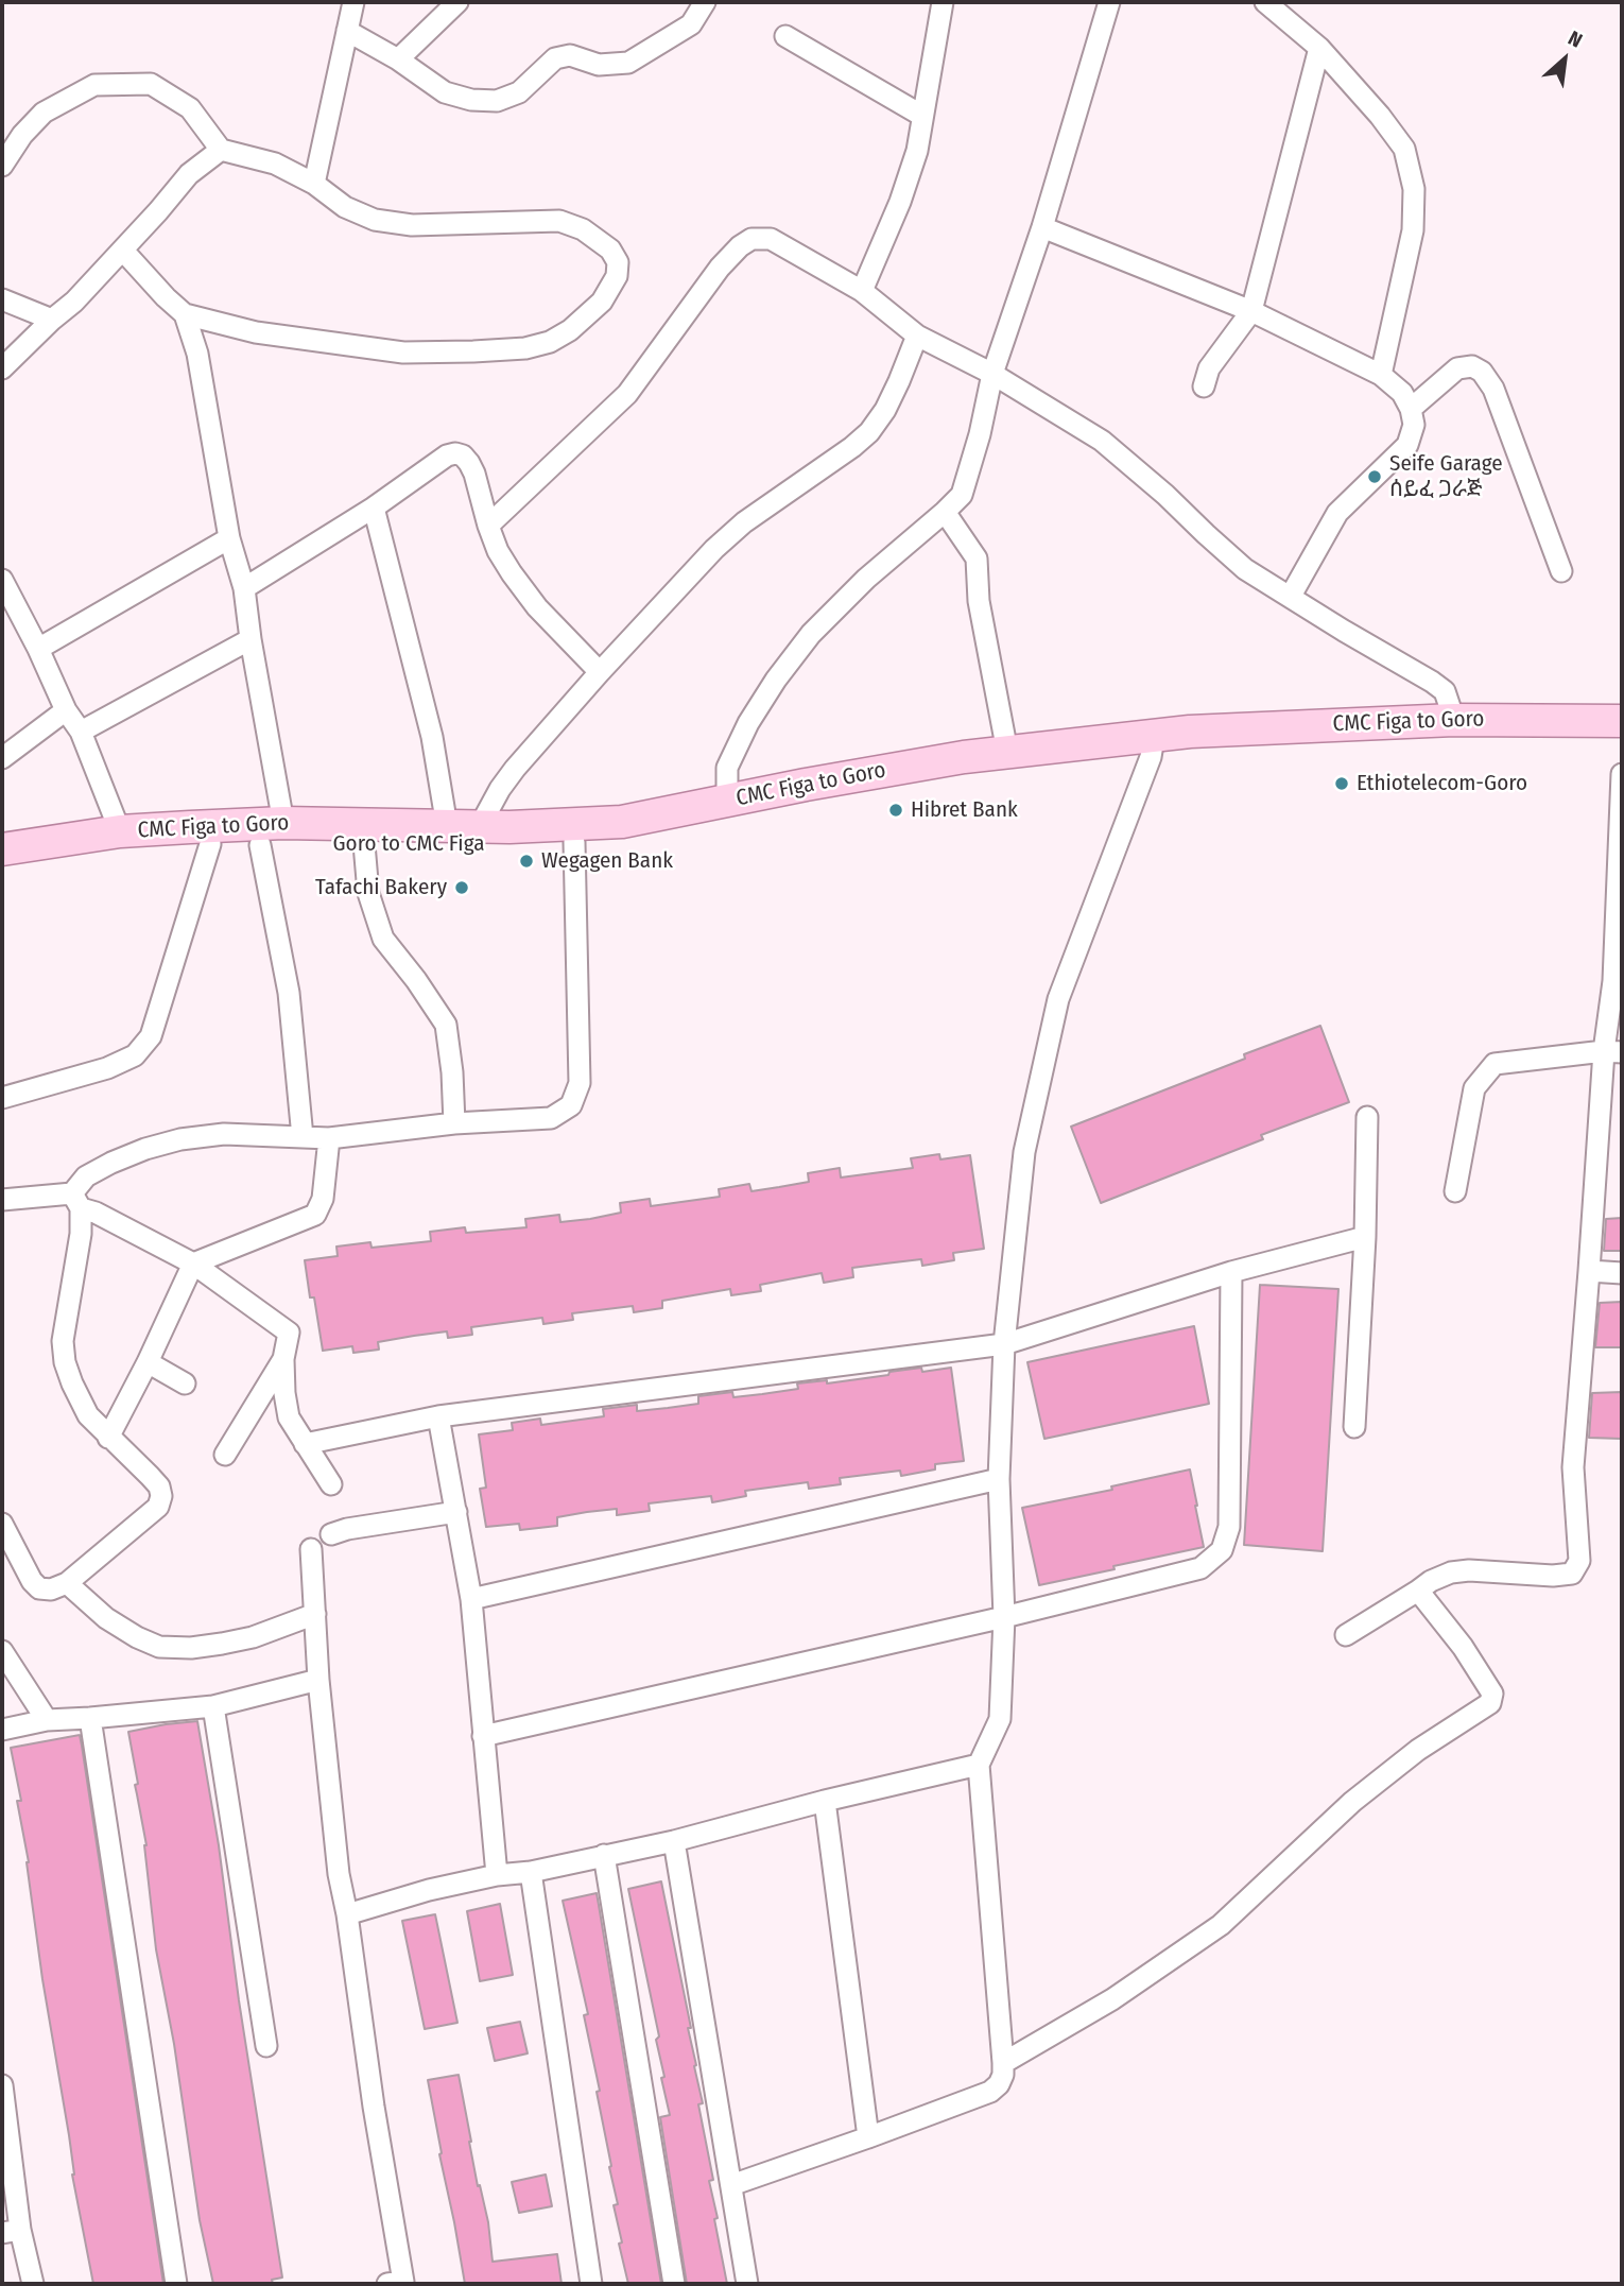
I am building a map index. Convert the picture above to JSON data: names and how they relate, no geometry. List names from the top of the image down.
{
  "streets": {
    "main road": ["CMC Figa to Goro", "Goro to CMC Figa"]
  },
  "crossings": [
    ["CMC Figa to Goro", "Goro to CMC Figa"]
  ],
  "places": [
    "Seife Garage ሰይፈ ጋራጅ",
    "Ethiotelecom-Goro",
    "Hibret Bank",
    "Wegagen Bank",
    "Tafachi Bakery"
  ],
  "north": "top right"
}
